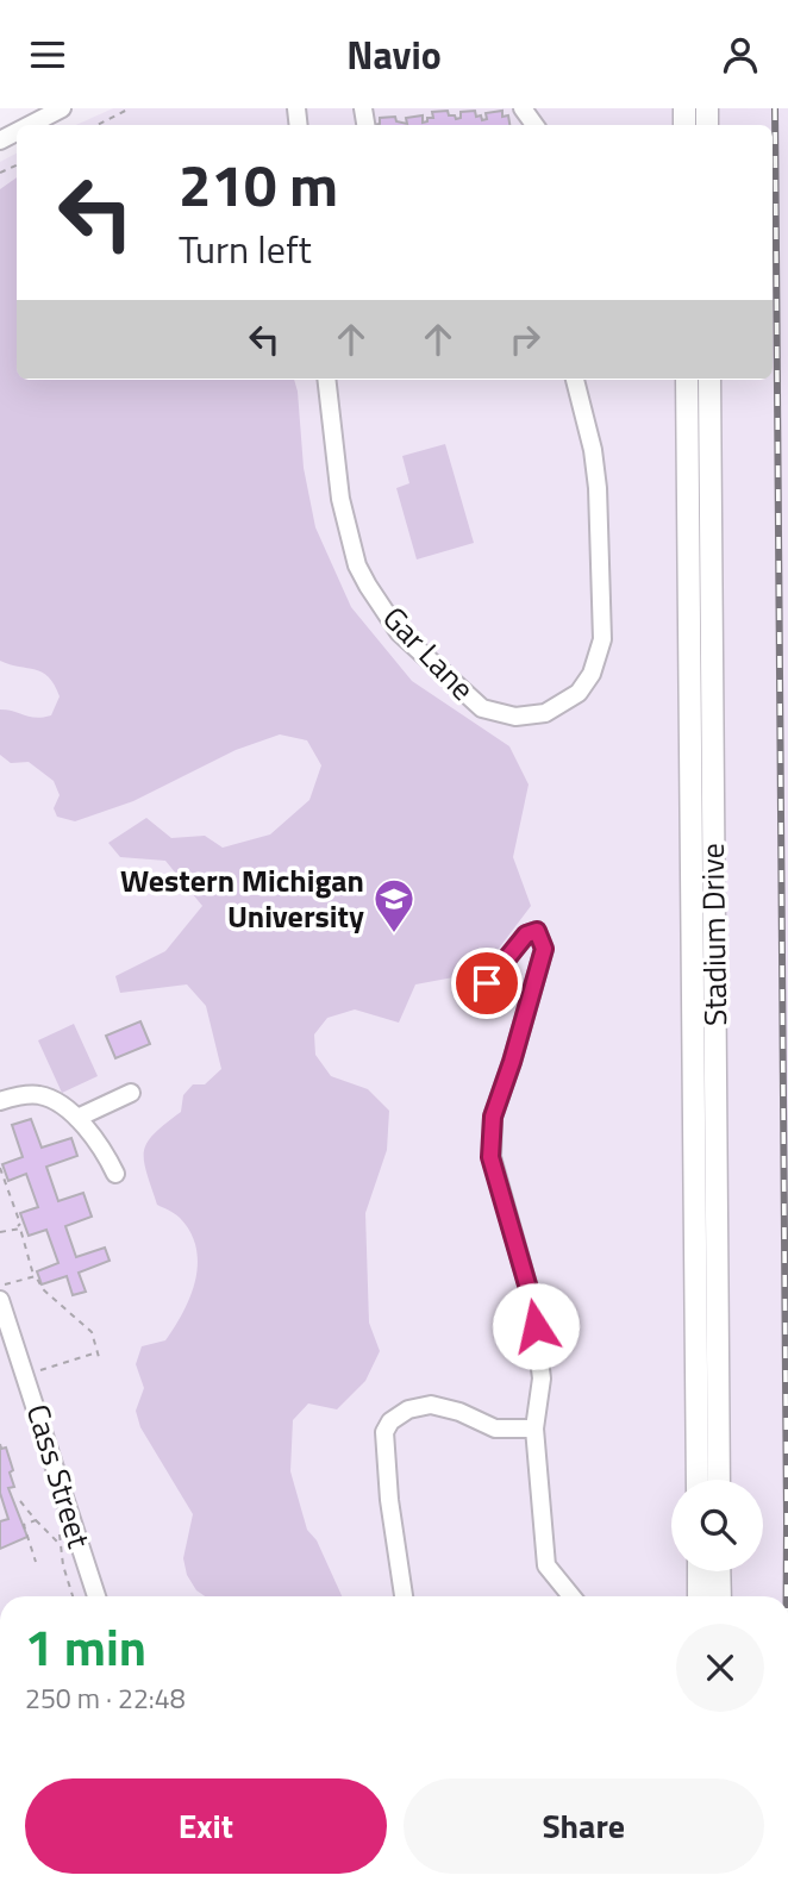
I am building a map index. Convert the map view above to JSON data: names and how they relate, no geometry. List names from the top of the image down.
{
  "streets": {
    "main road": ["Stadium Drive"],
    "street": ["Gar Lane", "Cass Street"]
  },
  "places": {
    "school or university": ["Western Michigan University"]
  },
  "page": {
    "header": "Navio",
    "turn": ["210 m", "Turn left"],
    "heading": ["1 min", "250 m · 22:48"],
    "buttons": ["Exit", "Share"]
  }
}
